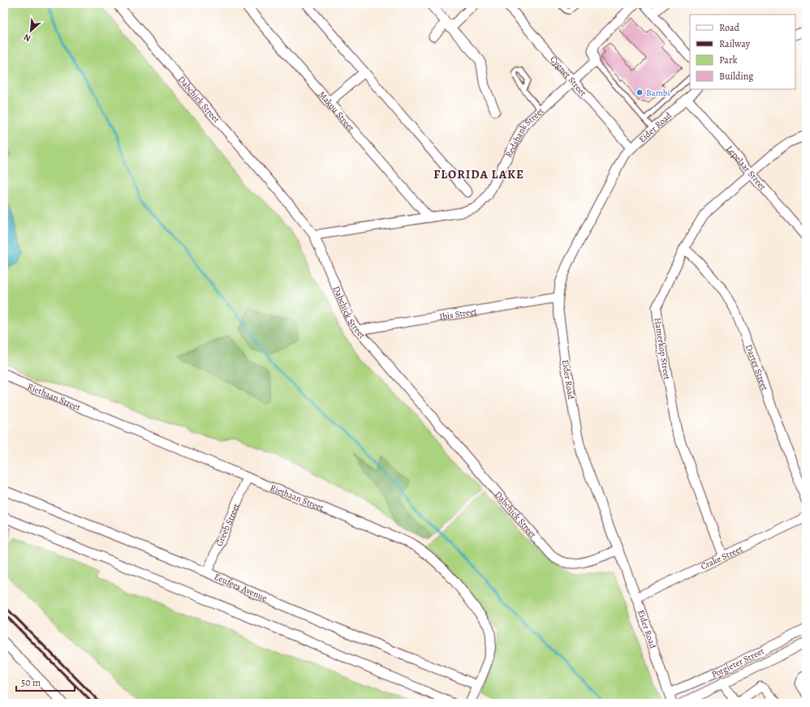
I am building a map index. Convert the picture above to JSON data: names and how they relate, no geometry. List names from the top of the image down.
{
  "streets": {
    "street": [
      "Cygnet Street",
      "Dabchick Street",
      "Makou Street",
      "Eider Road",
      "Redshank Street",
      "Lepelaar Street",
      "Ibis Street",
      "Hamerkop Street",
      "Darter Street",
      "Riethaan Street",
      "Greeb Street",
      "Crake Street",
      "Eeufees Avenue",
      "Potgieter Street"
    ]
  },
  "crossings": [
    ["Cygnet Street", "Eider Road"],
    ["Cygnet Street", "Redshank Street"],
    ["Dabchick Street", "Eider Road"],
    ["Dabchick Street", "Redshank Street"],
    ["Dabchick Street", "Ibis Street"],
    ["Makou Street", "Redshank Street"],
    ["Eider Road", "Lepelaar Street"],
    ["Eider Road", "Ibis Street"],
    ["Eider Road", "Crake Street"],
    ["Eider Road", "Potgieter Street"],
    ["Lepelaar Street", "Hamerkop Street"],
    ["Hamerkop Street", "Darter Street"],
    ["Hamerkop Street", "Crake Street"],
    ["Riethaan Street", "Greeb Street"],
    ["Riethaan Street", "Eeufees Avenue"],
    ["Greeb Street", "Eeufees Avenue"]
  ],
  "districts": ["FLORIDA LAKE"],
  "places": ["Bambi"],
  "legend": [
    "Road",
    "Railway",
    "Park",
    "Building"
  ],
  "scale_bar": "50 m",
  "north": "bottom left"
}
